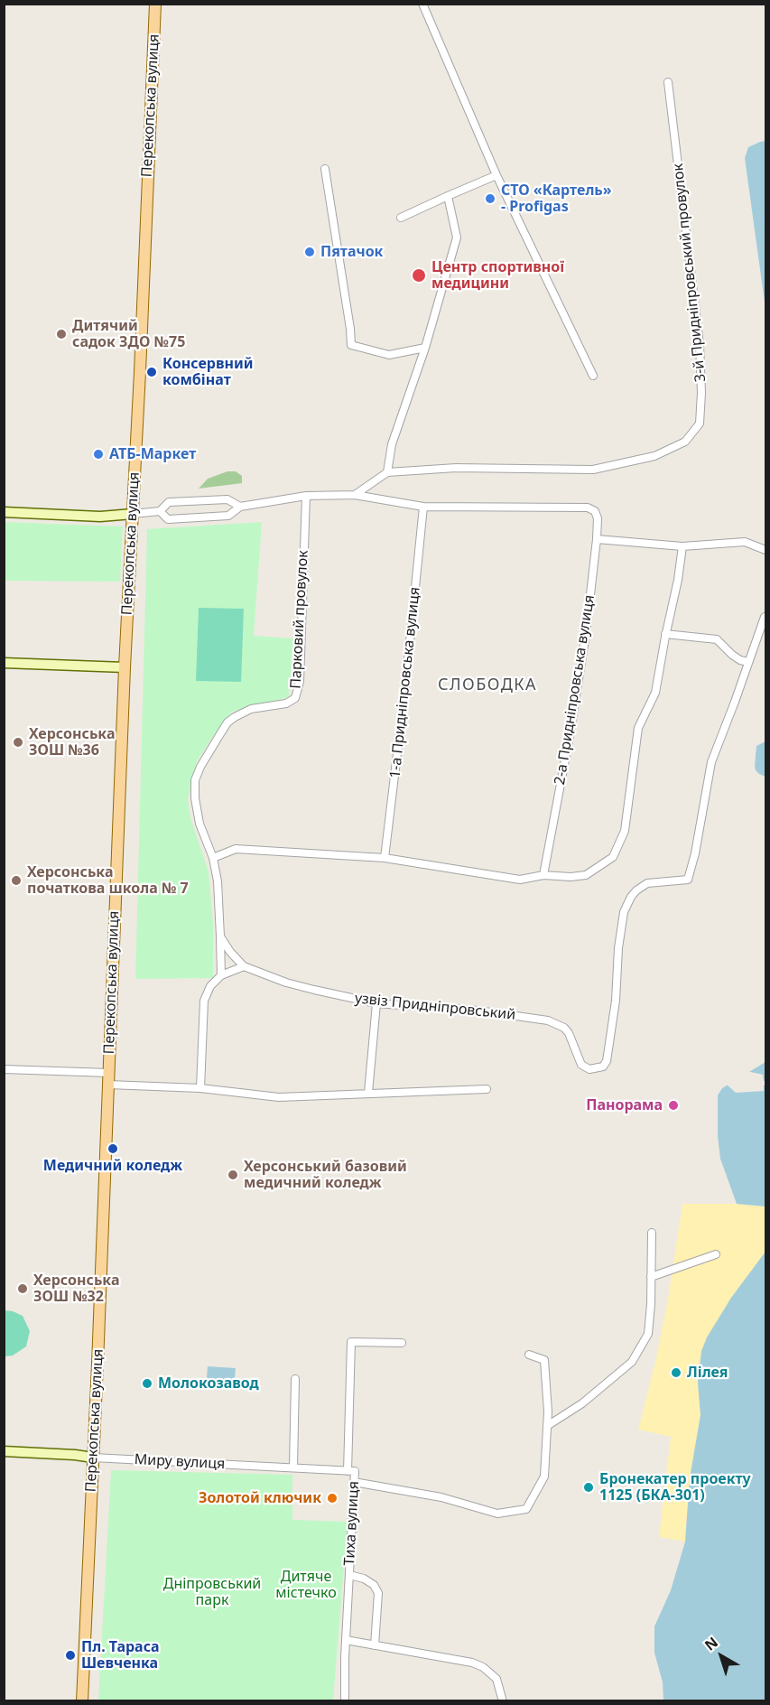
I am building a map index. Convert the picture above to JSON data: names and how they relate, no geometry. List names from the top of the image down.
{
  "streets": {
    "main road": ["Перекопська вулиця", "Миру вулиця"],
    "street": [
      "3-й Придніпровський провулок",
      "Парковий провулок",
      "1-а Придніпровська вулиця",
      "2-а Придніпровська вулиця",
      "узвіз Придніпровський",
      "Тиха вулиця"
    ]
  },
  "crossings": [
    ["Перекопська вулиця", "Миру вулиця"],
    ["1-а Придніпровська вулиця", "2-а Придніпровська вулиця"],
    ["Миру вулиця", "Тиха вулиця"]
  ],
  "districts": ["СЛОБОДКА"],
  "parks": ["Дитяче містечко", "Дніпровський парк"],
  "places": [
    "СТО «Картель» - Profigas",
    "Пятачок",
    "Центр спортивної медицини",
    "Дитячий садок ЗДО №75",
    "Консервний комбінат",
    "АТБ-Маркет",
    "Херсонська ЗОШ №36",
    "Херсонська початкова школа № 7",
    "Панорама",
    "Медичний коледж",
    "Херсонський базовий медичний коледж",
    "Херсонська ЗОШ №32",
    "Лілея",
    "Молокозавод",
    "Бронекатер проекту 1125 (БКА-301)",
    "Золотой ключик",
    "Пл. Тараса Шевченка"
  ],
  "north": "top left"
}
